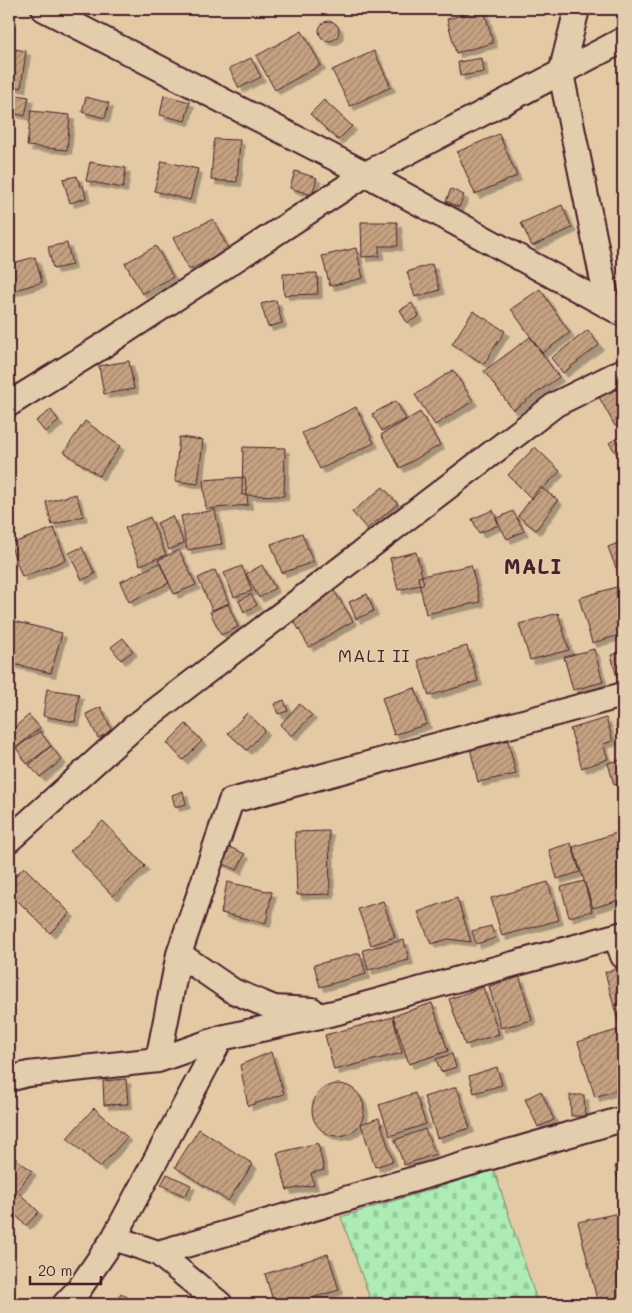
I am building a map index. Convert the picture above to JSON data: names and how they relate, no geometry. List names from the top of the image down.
{
  "districts": ["MALI", "MALI II"],
  "scale_bar": "20 m"
}
